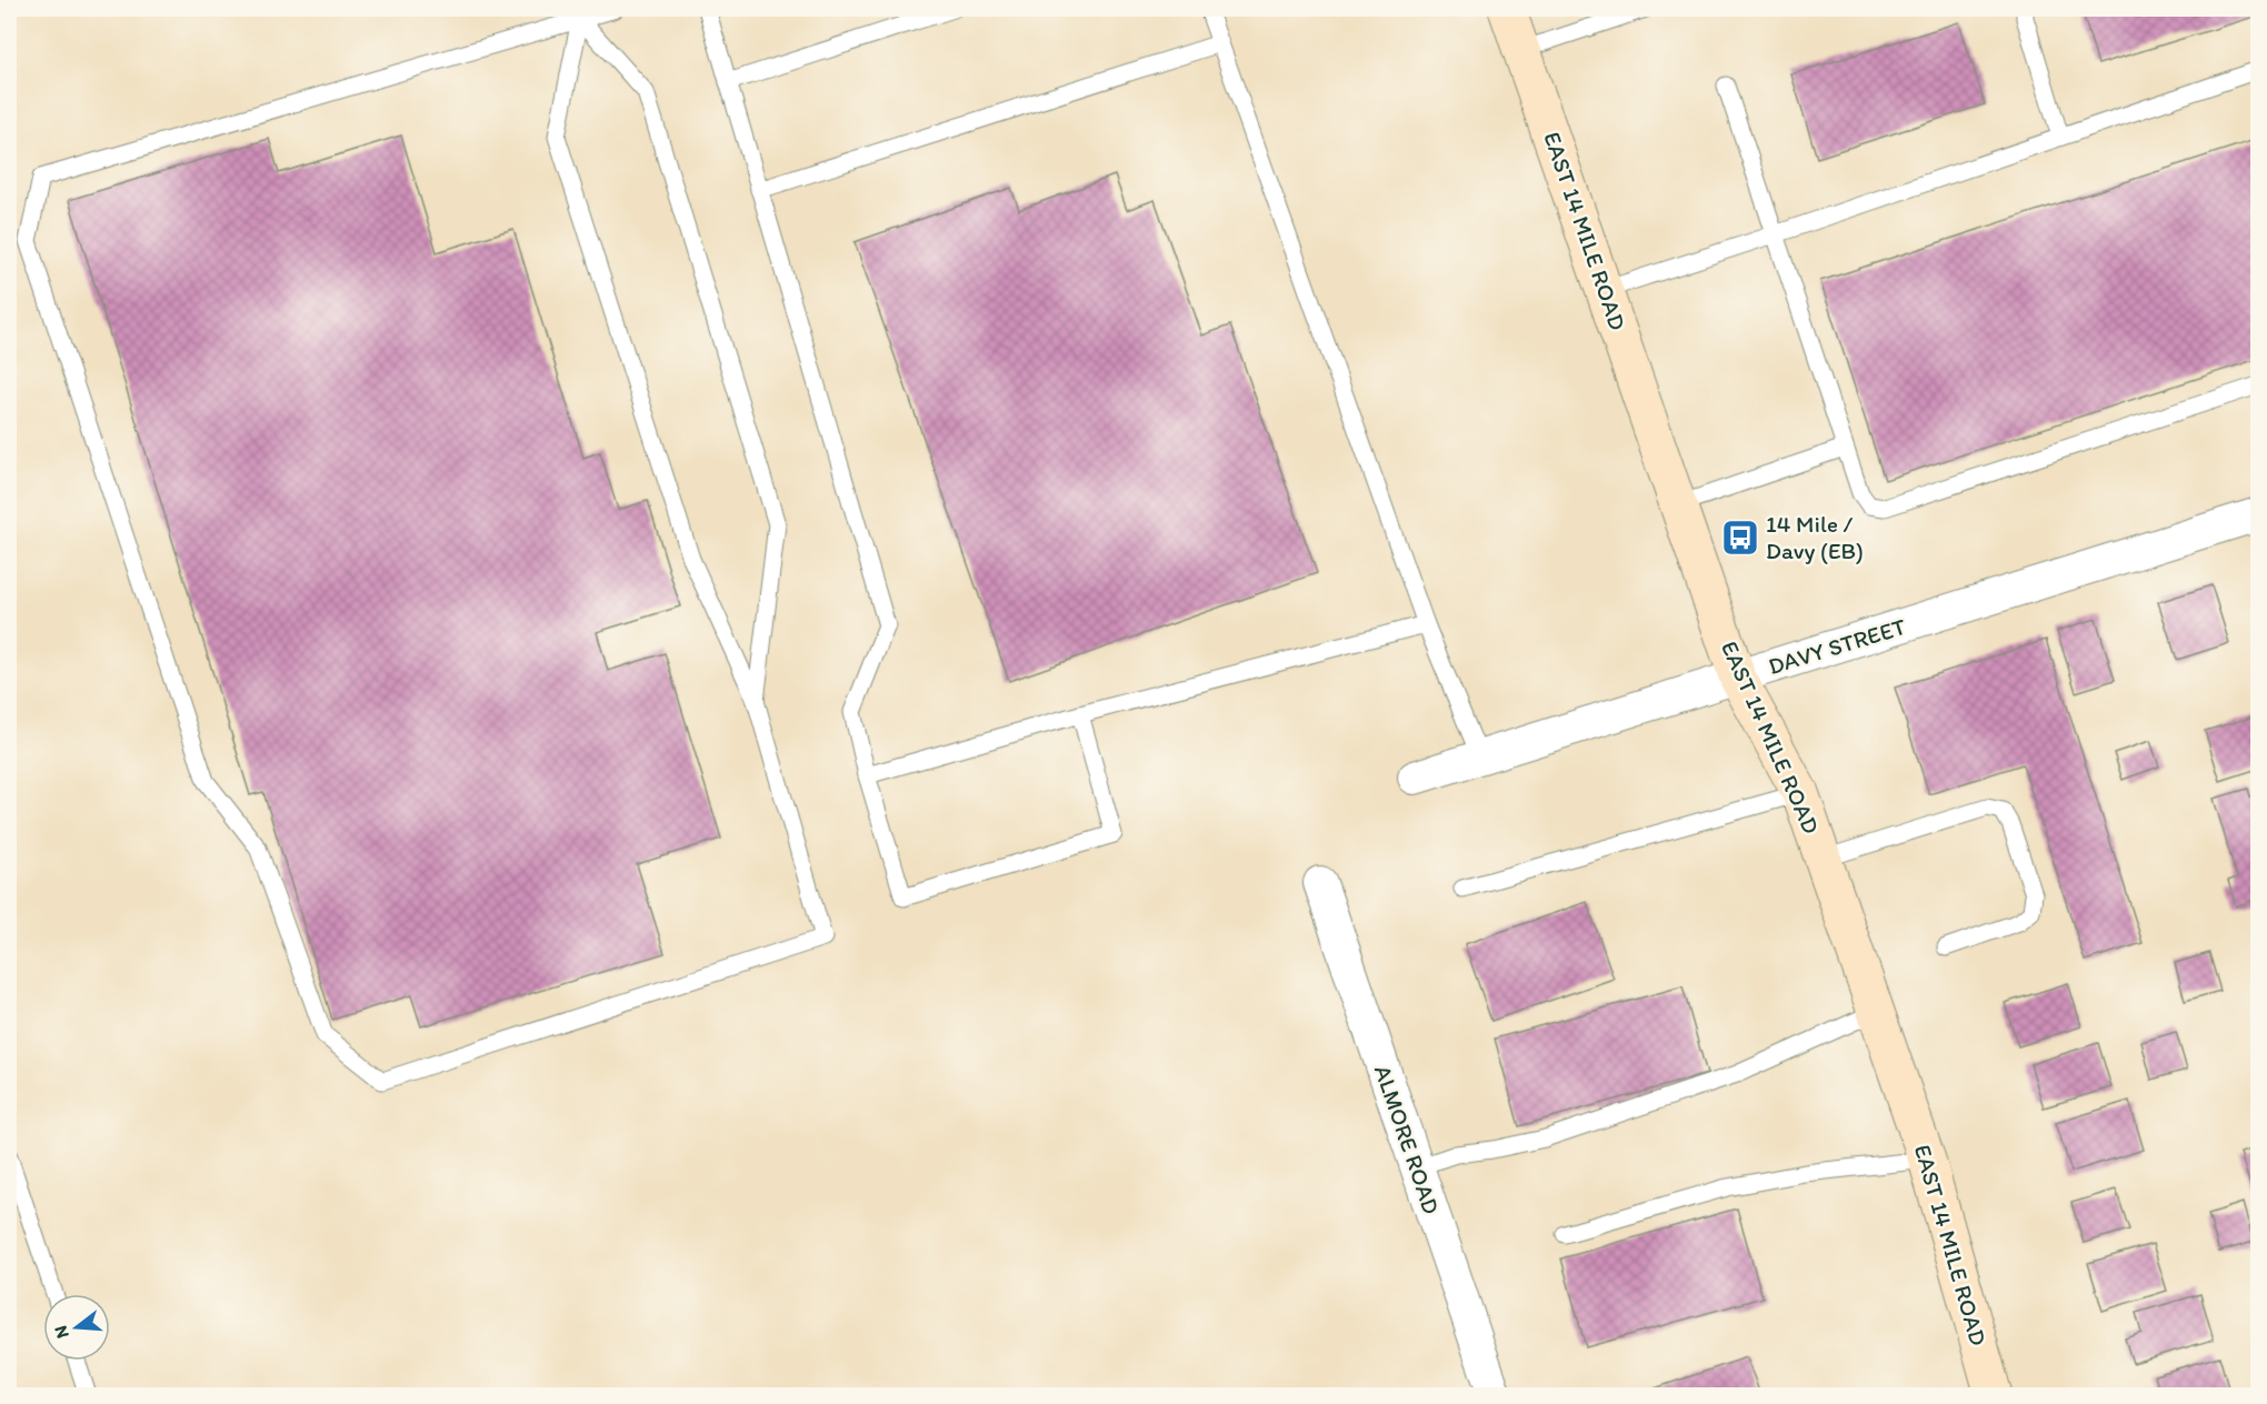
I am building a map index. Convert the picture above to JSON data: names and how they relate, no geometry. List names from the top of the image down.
{
  "streets": {
    "main road": ["EAST 14 MILE ROAD"],
    "street": ["DAVY STREET", "ALMORE ROAD"]
  },
  "crossings": [
    ["EAST 14 MILE ROAD", "DAVY STREET"]
  ],
  "places": {
    "bus stop": ["14 Mile / Davy (EB)"]
  },
  "north": "left"
}
